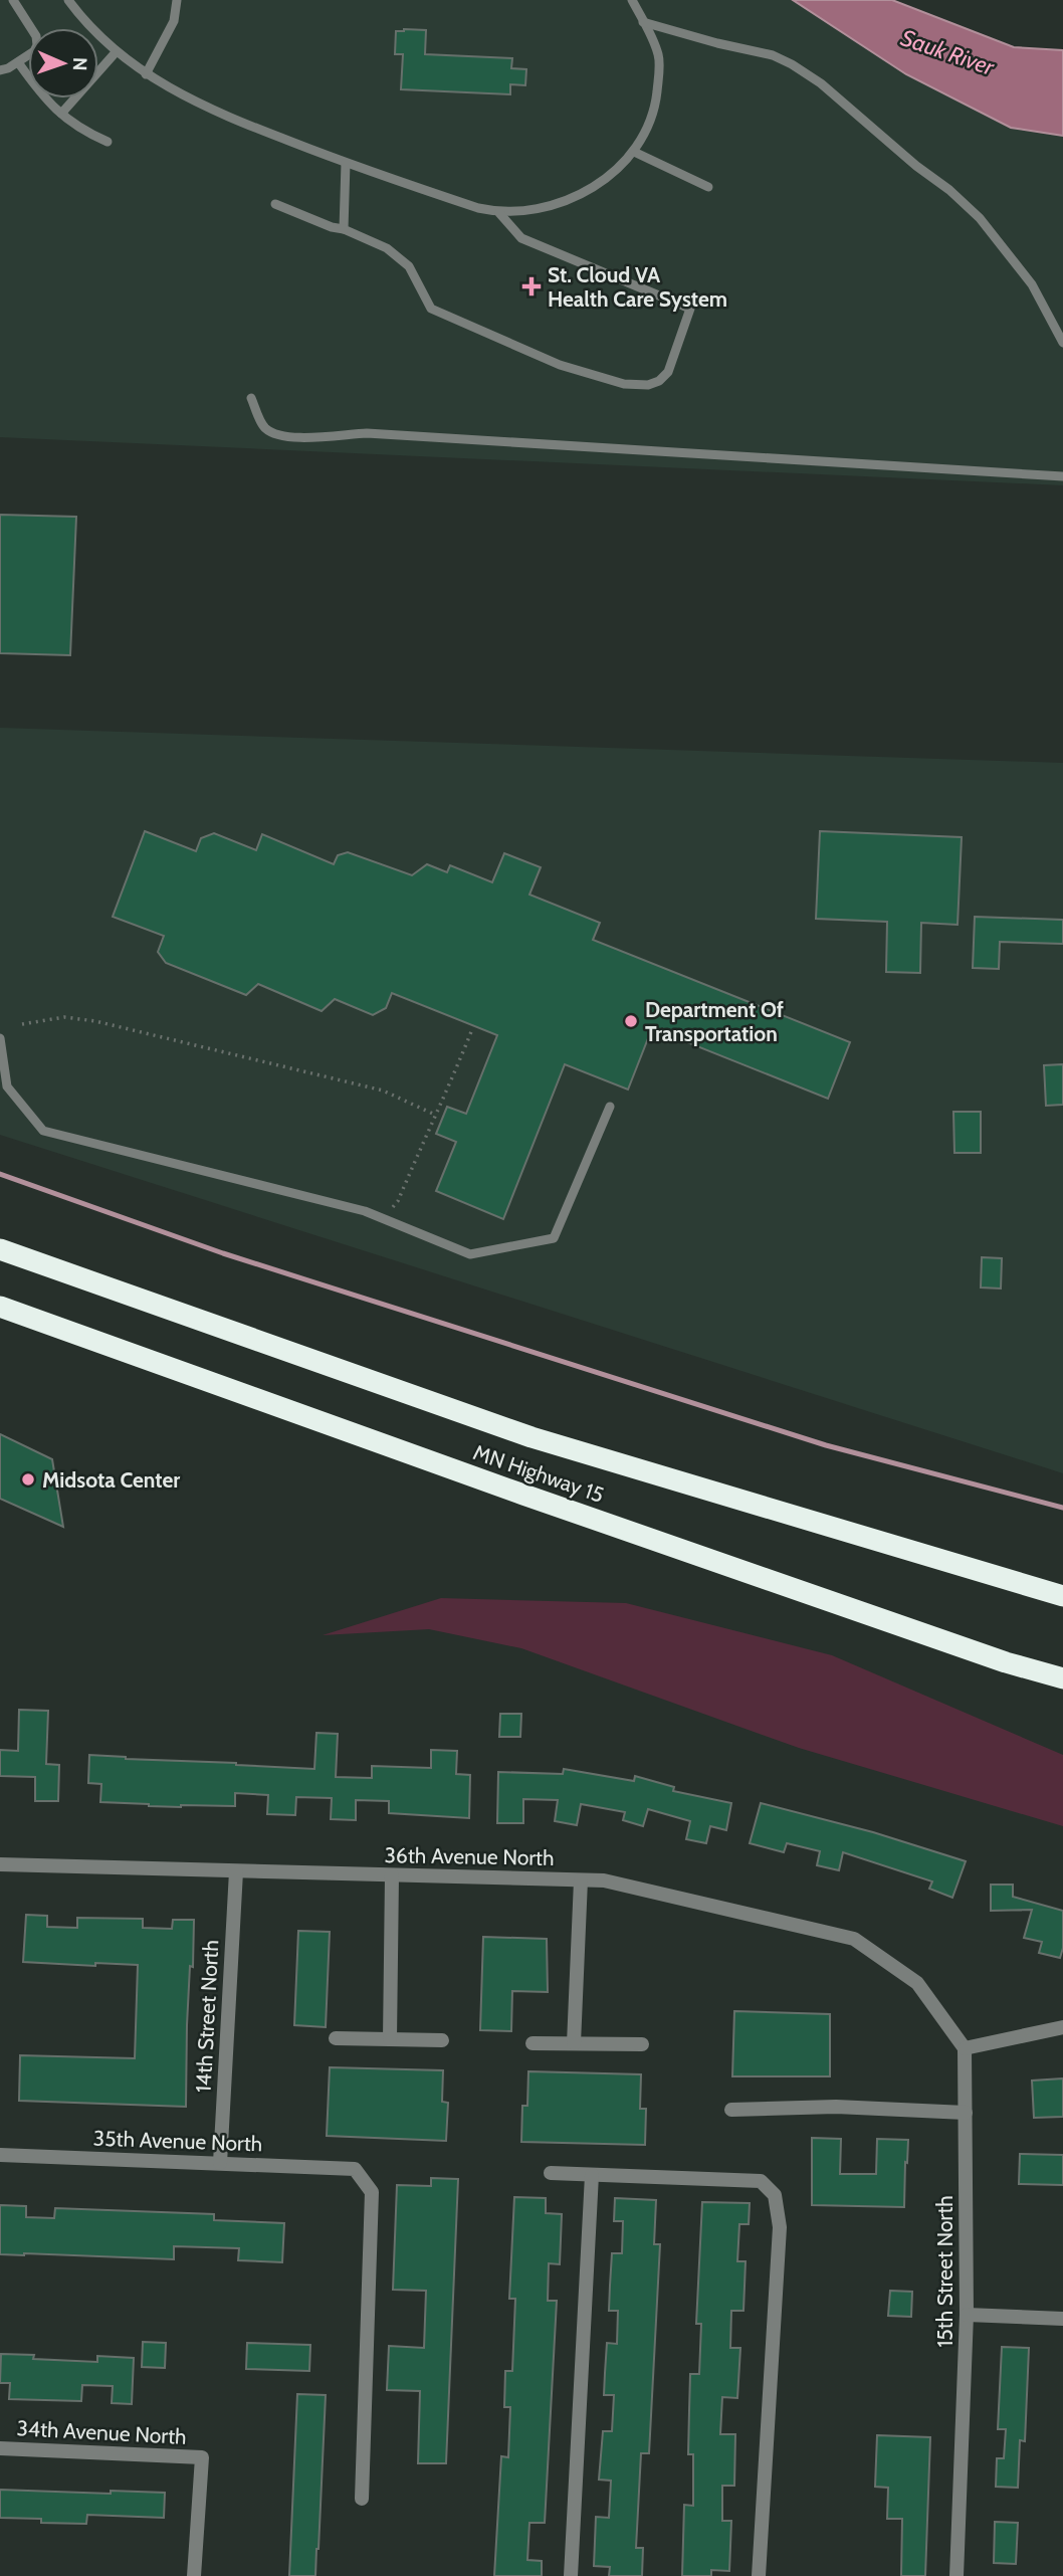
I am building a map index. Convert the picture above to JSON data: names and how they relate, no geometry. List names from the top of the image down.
{
  "streets": {
    "highway": ["MN Highway 15"],
    "street": [
      "36th Avenue North",
      "14th Street North",
      "35th Avenue North",
      "15th Street North",
      "34th Avenue North"
    ]
  },
  "crossings": [
    ["36th Avenue North", "14th Street North"],
    ["36th Avenue North", "15th Street North"],
    ["14th Street North", "35th Avenue North"]
  ],
  "water": ["Sauk River"],
  "places": {
    "health": ["St. Cloud VA Health Care System"],
    "other": ["Department Of Transportation", "Midsota Center"]
  },
  "north": "right"
}
